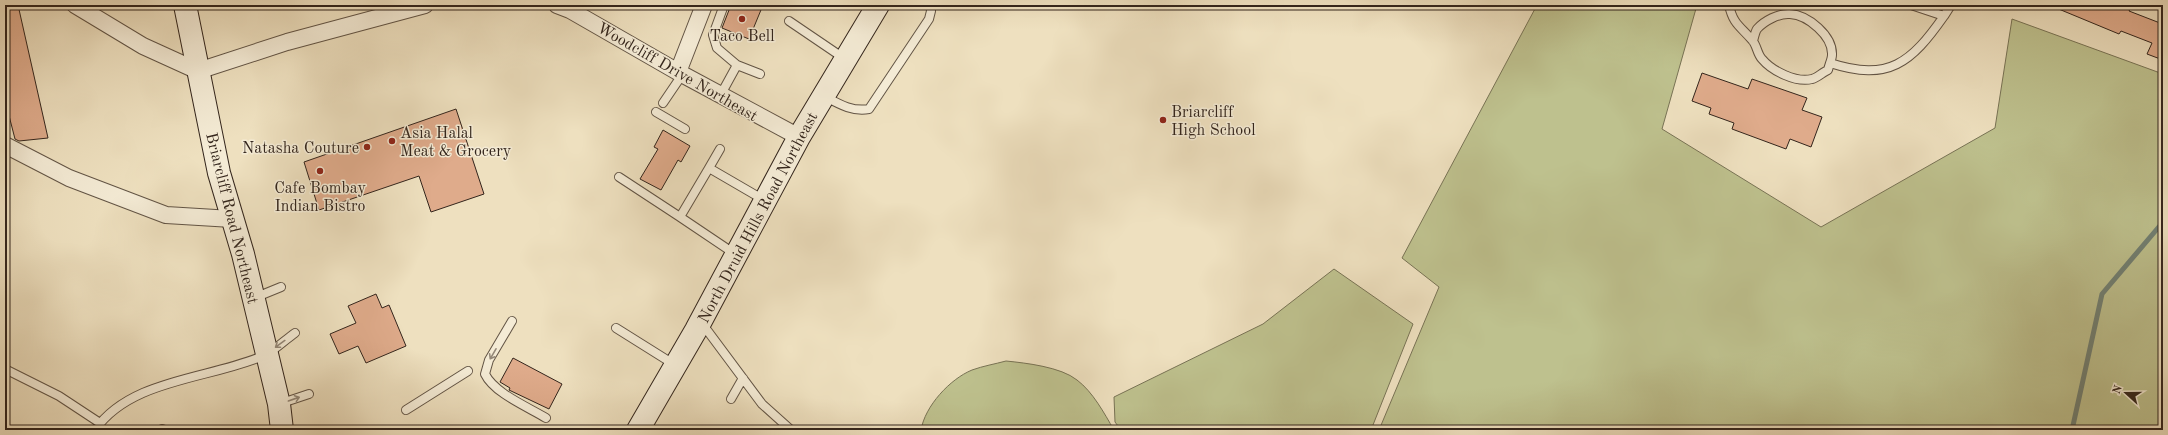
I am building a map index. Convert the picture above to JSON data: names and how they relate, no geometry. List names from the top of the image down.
{
  "streets": {
    "main road": ["North Druid Hills Road Northeast", "Briarcliff Road Northeast"],
    "street": ["Woodcliff Drive Northeast"]
  },
  "crossings": [
    ["Woodcliff Drive Northeast", "North Druid Hills Road Northeast"]
  ],
  "places": [
    "Taco Bell",
    "Briarcliff High School",
    "Asia Halal Meat & Grocery",
    "Natasha Couture",
    "Cafe Bombay Indian Bistro"
  ],
  "north": "left"
}
